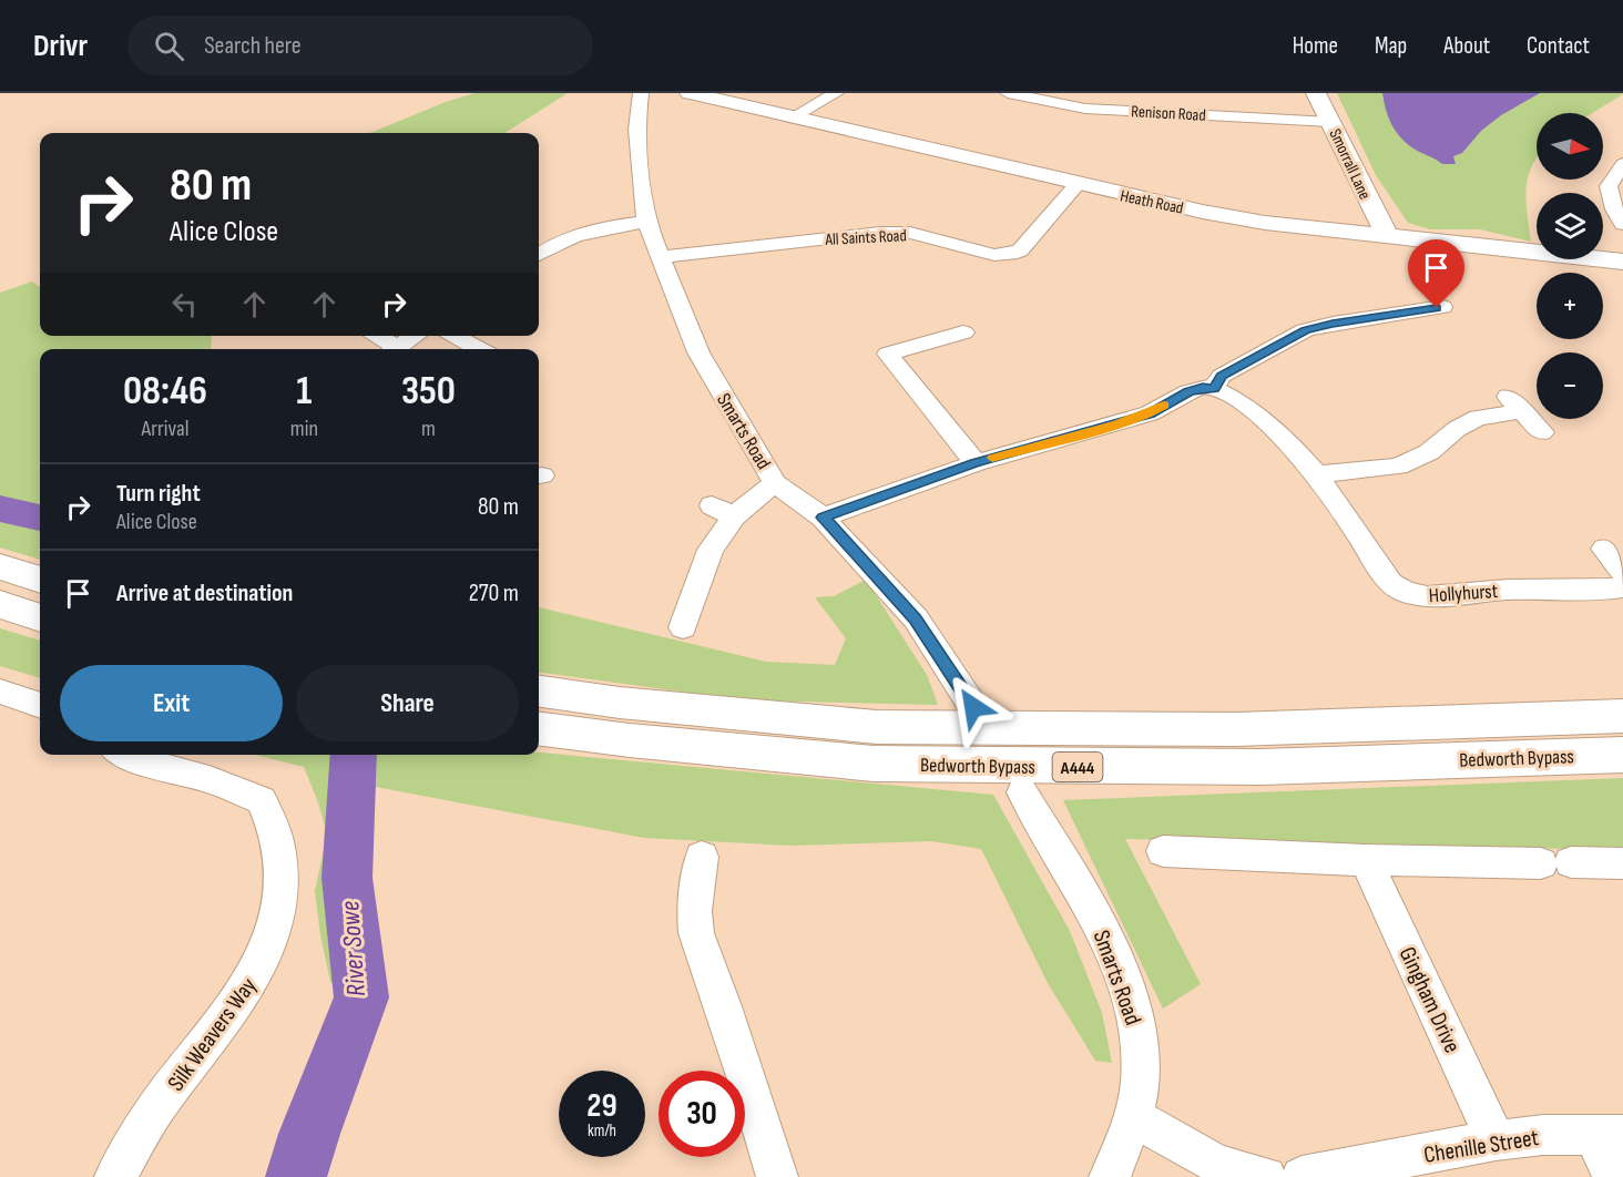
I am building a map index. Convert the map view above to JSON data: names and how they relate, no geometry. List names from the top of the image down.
{
  "streets": {
    "highway": ["Bedworth Bypass", "A444"],
    "street": [
      "Renison Road",
      "Smorrall Lane",
      "Heath Road",
      "All Saints Road",
      "Smarts Road",
      "Hollyhurst",
      "Gingham Drive",
      "Silk Weavers Way",
      "Chenille Street"
    ]
  },
  "crossings": [
    ["Renison Road", "Smorrall Lane"],
    ["Smorrall Lane", "Heath Road"],
    ["Heath Road", "All Saints Road"],
    ["All Saints Road", "Smarts Road"],
    ["Gingham Drive", "Chenille Street"]
  ],
  "water": ["River Sowe"],
  "north": "right",
  "page": {
    "header": "Drivr",
    "search": "Search here",
    "nav": [
      "Home",
      "Map",
      "About",
      "Contact"
    ],
    "map_buttons": ["+", "−"],
    "turn": ["80 m", "Alice Close"],
    "eta": [
      "08:46",
      "Arrival",
      "1",
      "min",
      "350",
      "m"
    ],
    "list": [
      {
        "name": "Turn right",
        "note": "Alice Close",
        "value": "80 m"
      },
      {
        "name": "Arrive at destination",
        "value": "270 m"
      }
    ],
    "buttons": ["Exit", "Share"],
    "speed": "29 km/h",
    "limit": "30"
  }
}
